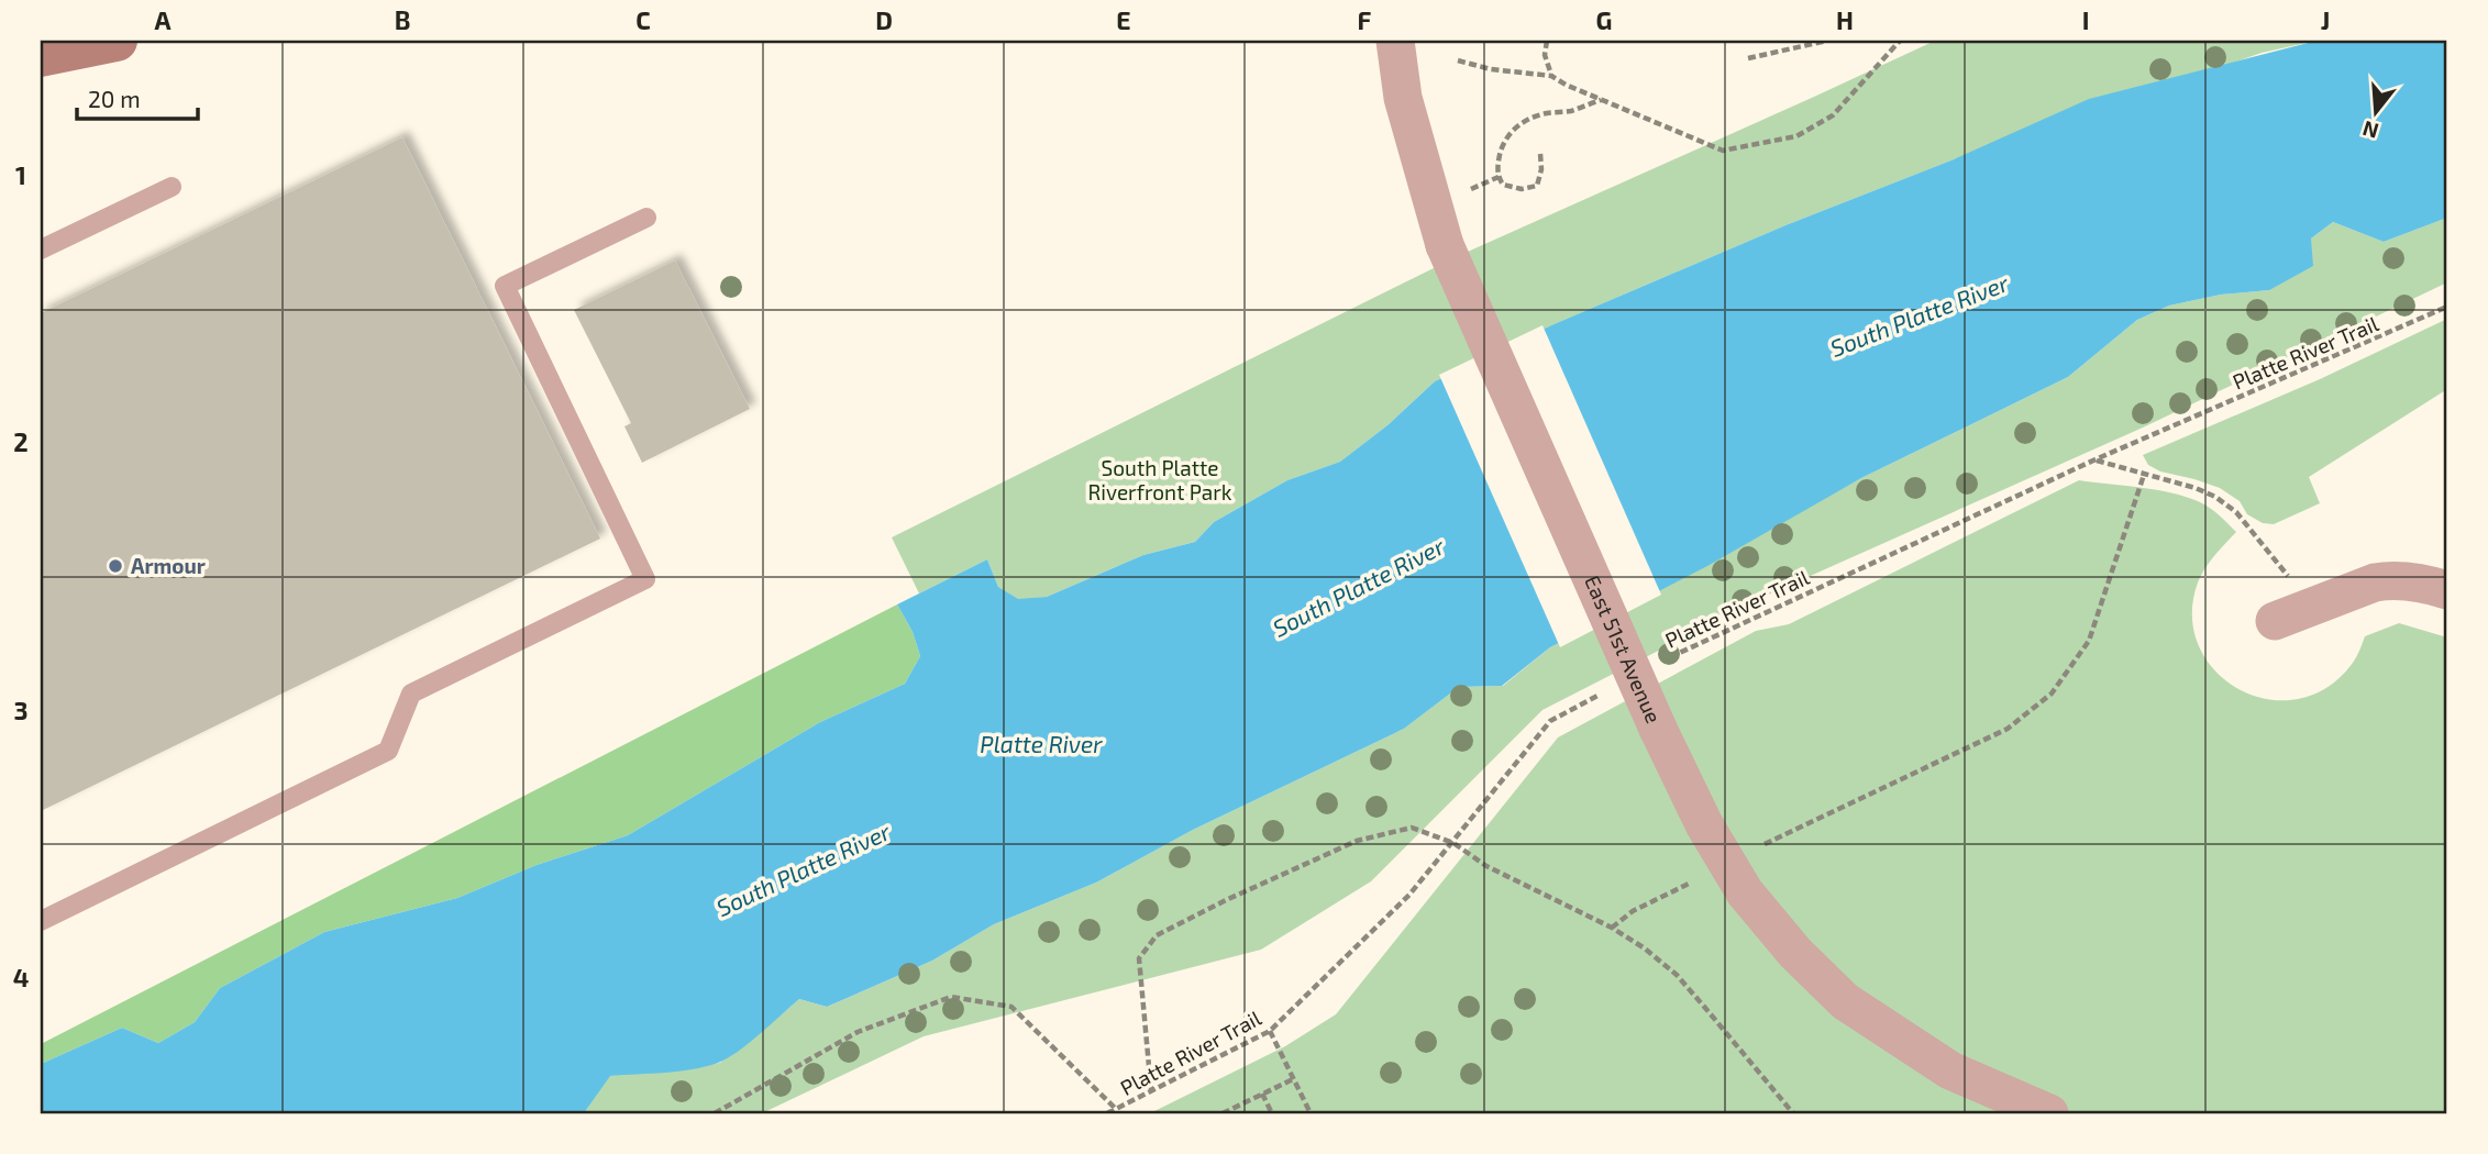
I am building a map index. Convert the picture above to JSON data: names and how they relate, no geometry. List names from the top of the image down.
{
  "streets": {
    "street": ["East 51st Avenue"],
    "path": ["Platte River Trail"]
  },
  "water": ["South Platte River", "Platte River"],
  "parks": ["South Platte Riverfront Park"],
  "places": ["Armour"],
  "scale_bar": "20 m",
  "north": "bottom",
  "grid": {
    "columns": [
      "A",
      "B",
      "C",
      "D",
      "E",
      "F",
      "G",
      "H",
      "I",
      "J"
    ],
    "rows": [
      "1",
      "2",
      "3",
      "4"
    ]
  }
}
